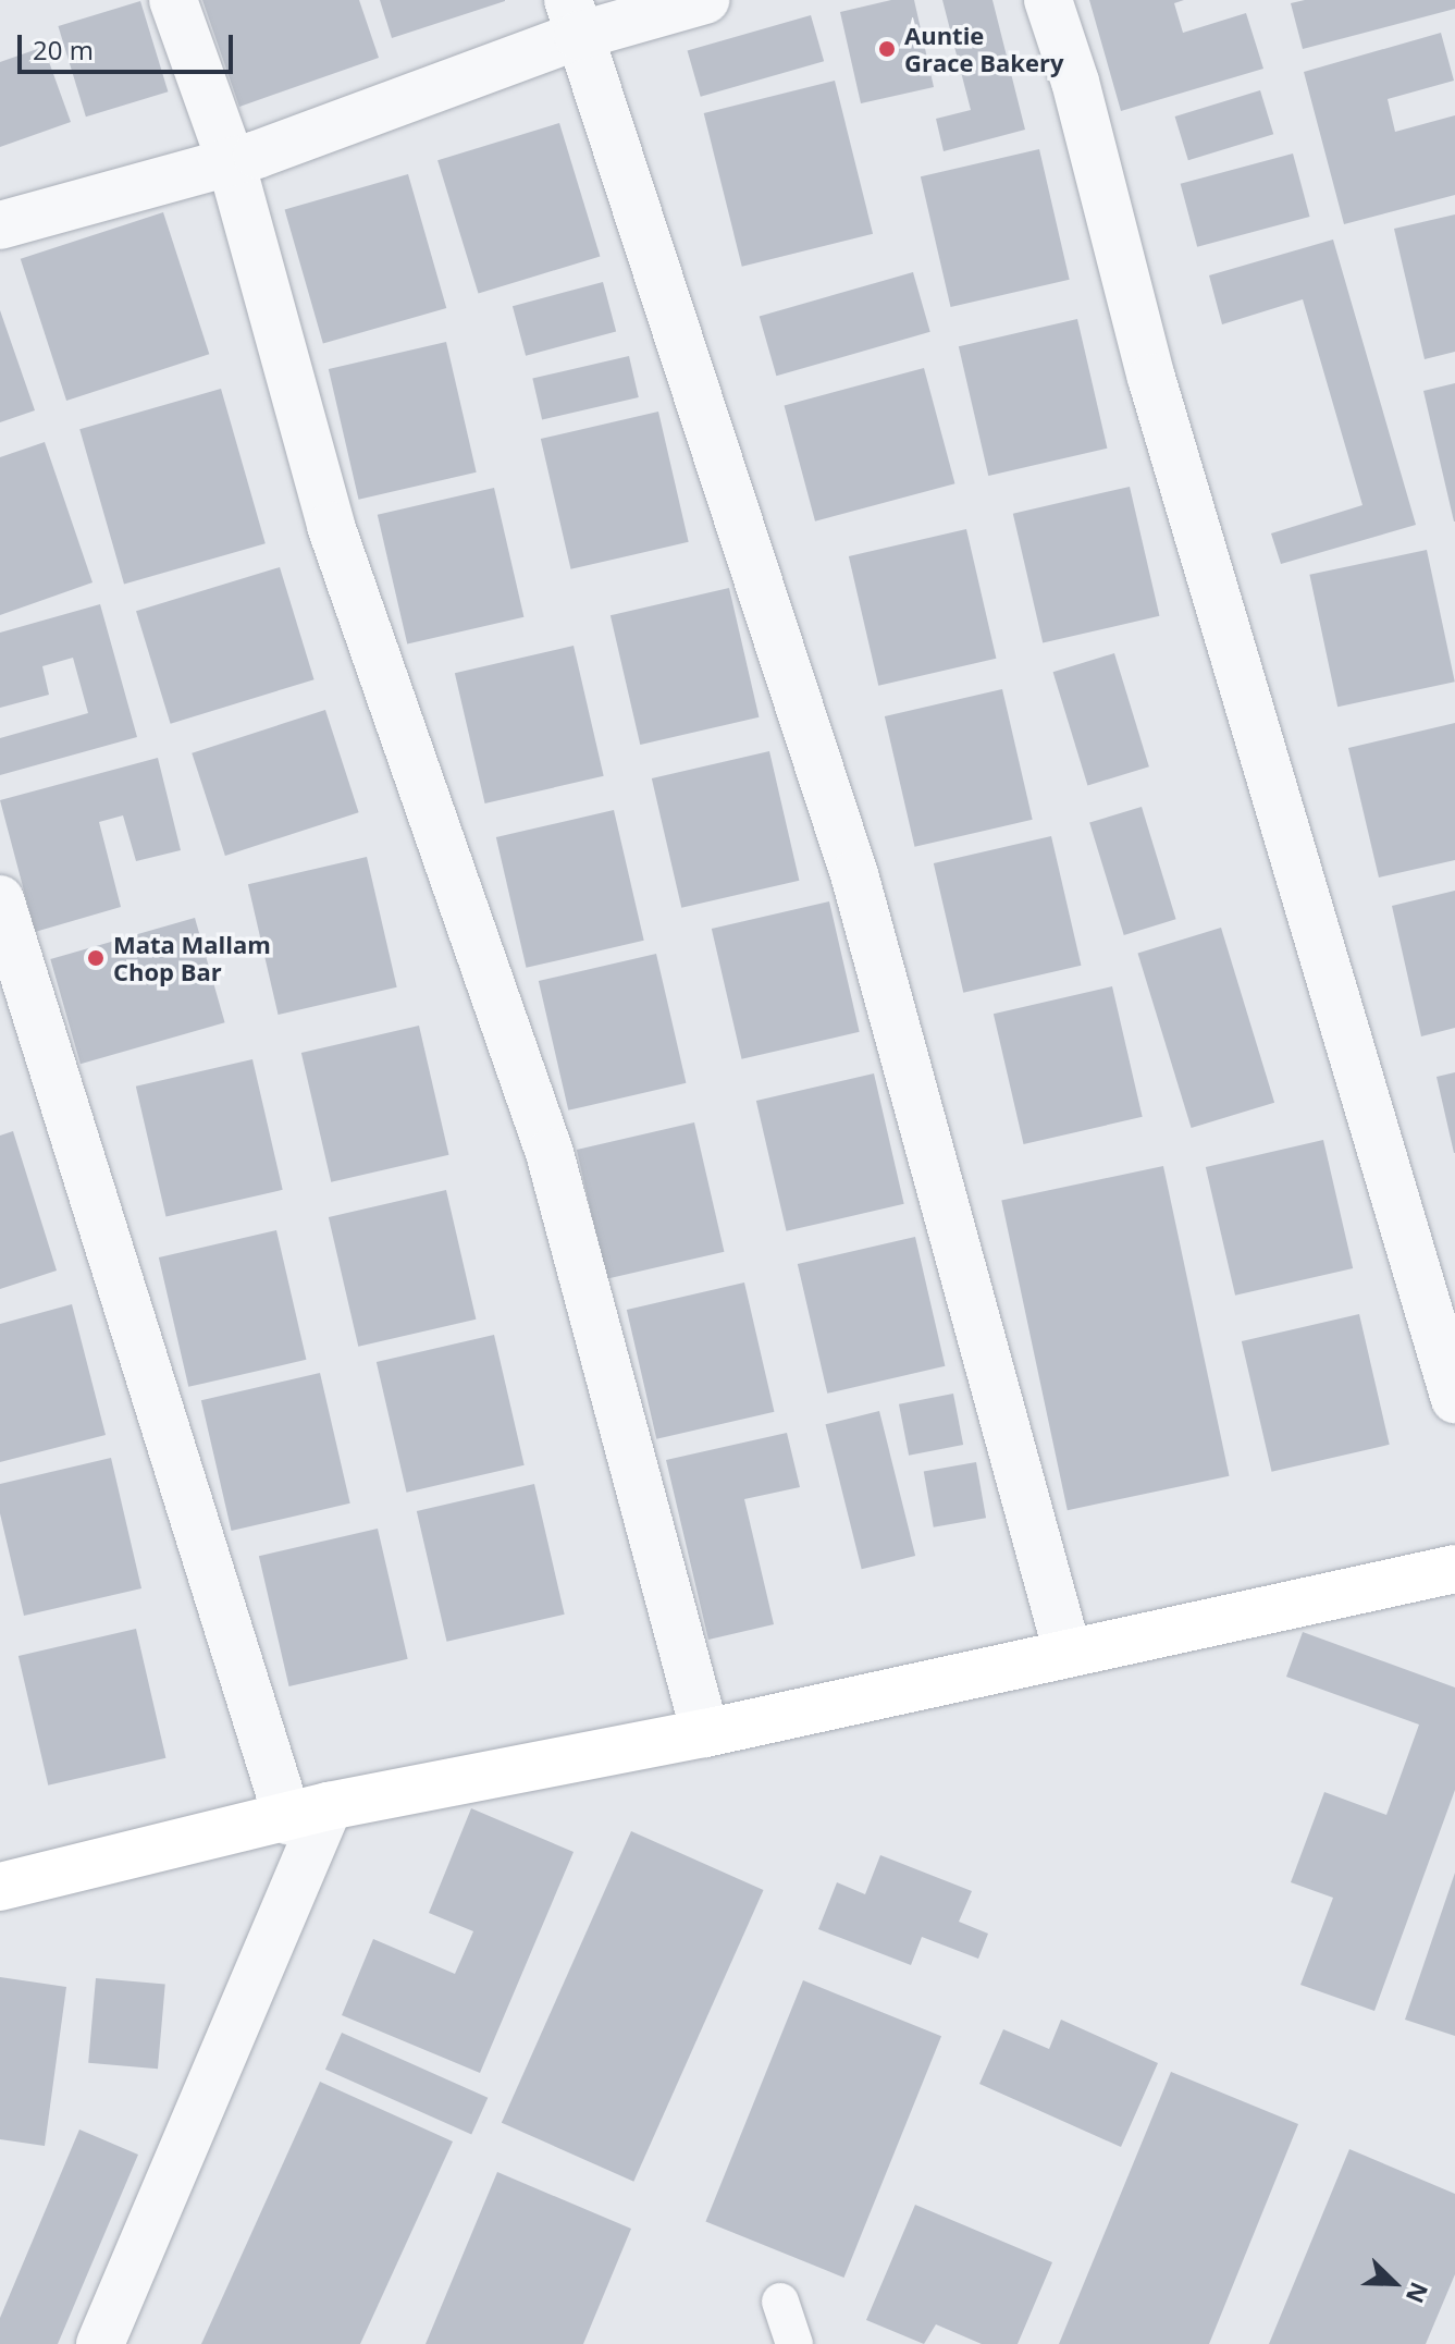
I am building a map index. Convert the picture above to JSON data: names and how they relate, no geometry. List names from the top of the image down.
{
  "places": ["Auntie Grace Bakery", "Mata Mallam Chop Bar"],
  "scale_bar": "20 m",
  "north": "bottom right"
}
